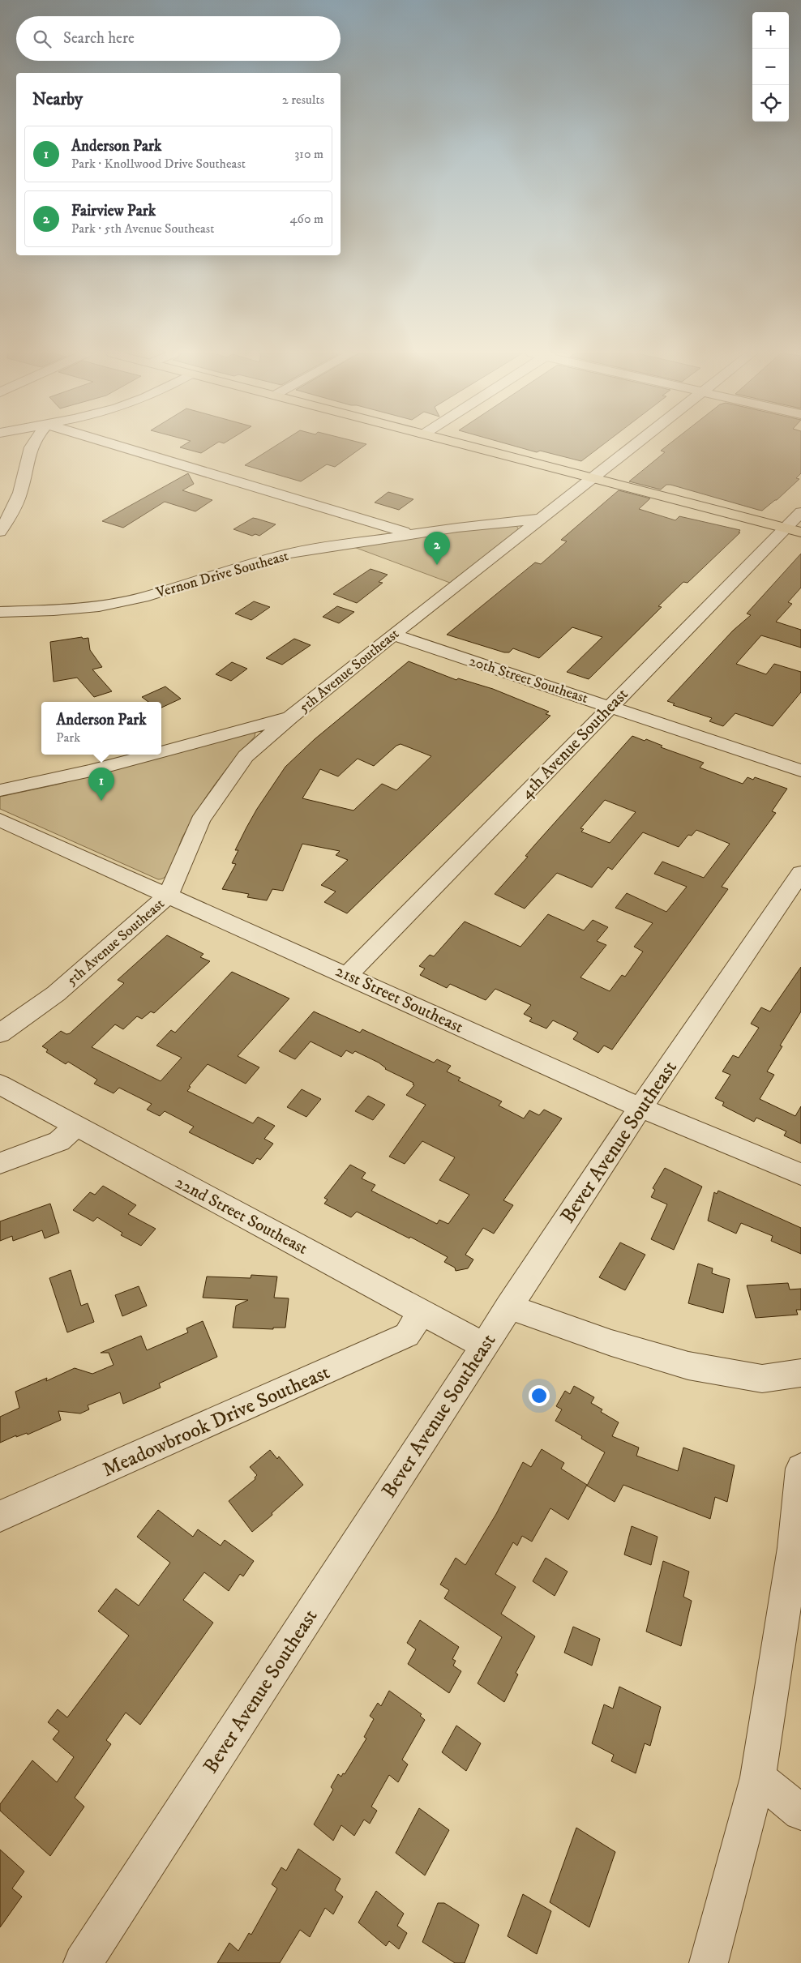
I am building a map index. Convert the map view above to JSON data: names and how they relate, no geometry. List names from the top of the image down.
{
  "streets": {
    "street": [
      "Vernon Drive Southeast",
      "5th Avenue Southeast",
      "20th Street Southeast",
      "4th Avenue Southeast",
      "21st Street Southeast",
      "Bever Avenue Southeast",
      "22nd Street Southeast",
      "Meadowbrook Drive Southeast"
    ]
  },
  "crossings": [
    ["Vernon Drive Southeast", "5th Avenue Southeast"],
    ["5th Avenue Southeast", "20th Street Southeast"],
    ["5th Avenue Southeast", "21st Street Southeast"],
    ["20th Street Southeast", "4th Avenue Southeast"],
    ["4th Avenue Southeast", "21st Street Southeast"],
    ["21st Street Southeast", "Bever Avenue Southeast"],
    ["Bever Avenue Southeast", "22nd Street Southeast"],
    ["22nd Street Southeast", "Meadowbrook Drive Southeast"]
  ],
  "page": {
    "map_buttons": ["+", "−"],
    "search": "Search here",
    "heading": ["Nearby", "2 results"],
    "list": [
      {
        "mark": "1",
        "name": "Anderson Park",
        "note": "Park · Knollwood Drive Southeast",
        "value": "310 m"
      },
      {
        "mark": "2",
        "name": "Fairview Park",
        "note": "Park · 5th Avenue Southeast",
        "value": "460 m"
      }
    ],
    "pins": ["2", "1"],
    "popup": ["Anderson Park", "Park"]
  }
}
